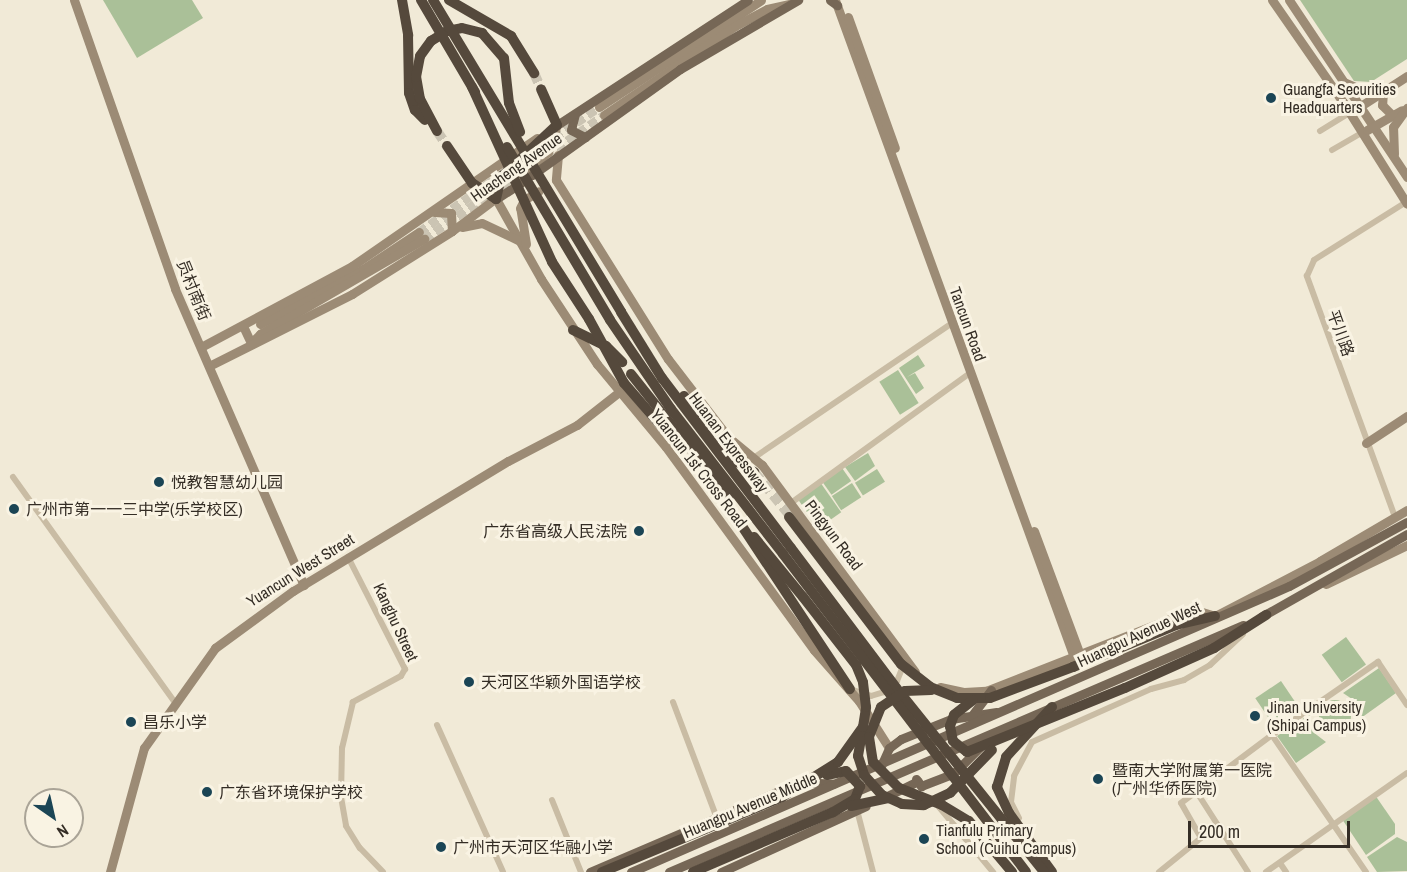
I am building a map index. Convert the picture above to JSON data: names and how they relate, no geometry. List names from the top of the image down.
{
  "streets": {
    "highway": ["Huanan Expressway"],
    "main road": ["Huacheng Avenue", "Huangpu Avenue West", "Huangpu Avenue Middle"],
    "street": [
      "员村南街",
      "Tancun Road",
      "平川路",
      "Yuancun 1st Cross Road",
      "Pingyun Road",
      "Yuancun West Street",
      "Kanghu Street"
    ]
  },
  "crossings": [
    ["Huacheng Avenue", "员村南街"],
    ["Huacheng Avenue", "Yuancun 1st Cross Road"],
    ["Huacheng Avenue", "Pingyun Road"],
    ["员村南街", "Yuancun West Street"],
    ["Tancun Road", "Pingyun Road"],
    ["Yuancun 1st Cross Road", "Yuancun West Street"],
    ["Yuancun West Street", "Kanghu Street"],
    ["Huangpu Avenue West", "Huangpu Avenue Middle"]
  ],
  "places": [
    "Guangfa Securities Headquarters",
    "悦教智慧幼儿园",
    "广州市第一一三中学(乐学校区)",
    "广东省高级人民法院",
    "天河区华颖外国语学校",
    "Jinan University (Shipai Campus)",
    "昌乐小学",
    "暨南大学附属第一医院 (广州华侨医院)",
    "广东省环境保护学校",
    "Tianfulu Primary School (Cuihu Campus)",
    "广州市天河区华融小学"
  ],
  "scale_bar": "200 m",
  "north": "bottom right"
}
